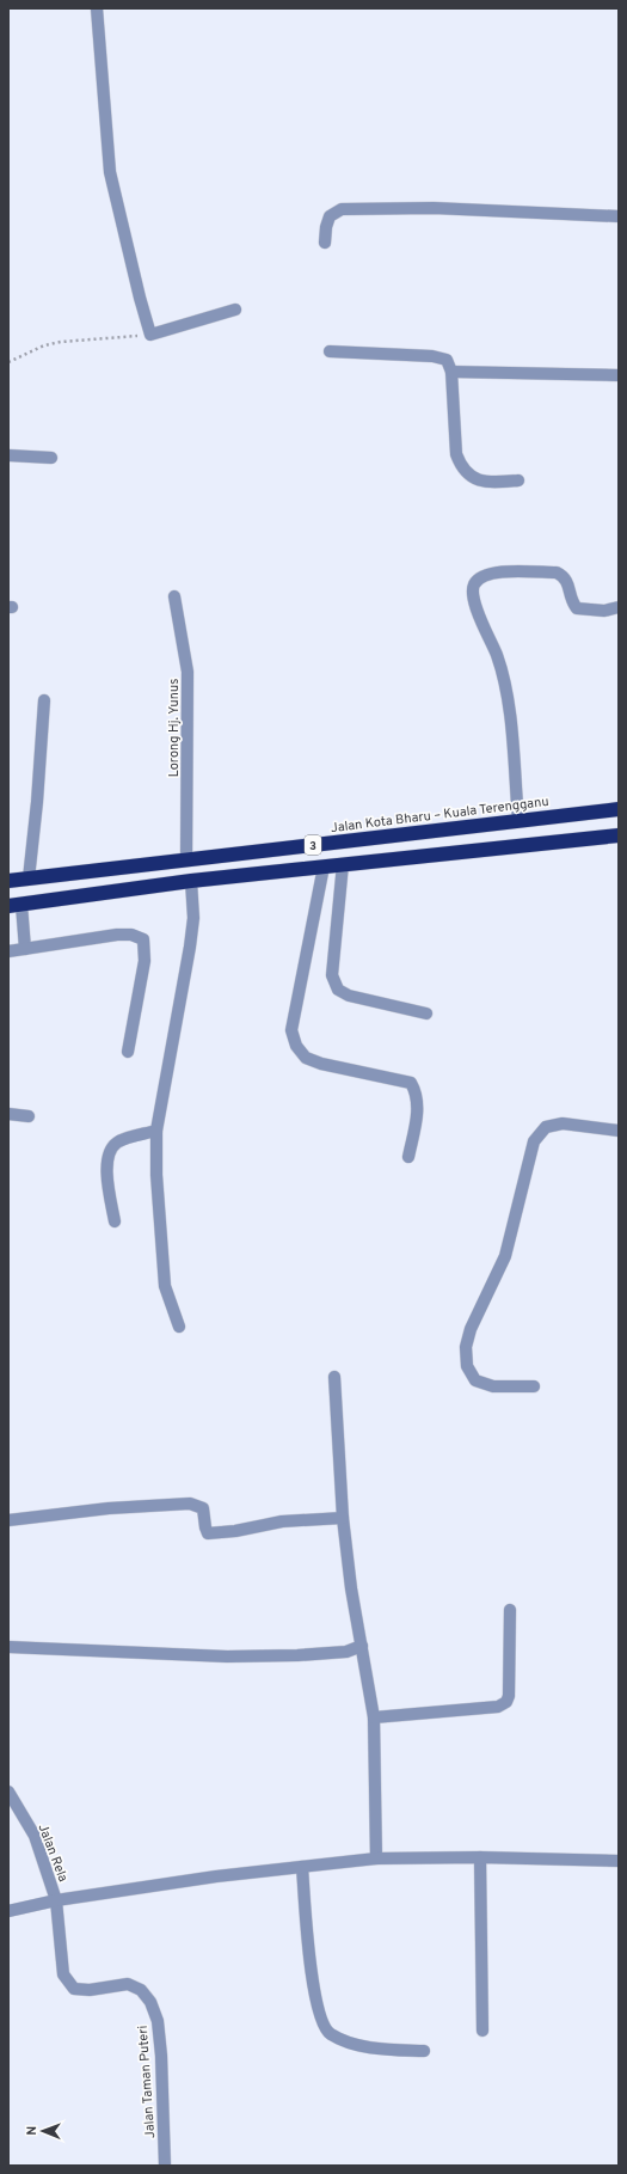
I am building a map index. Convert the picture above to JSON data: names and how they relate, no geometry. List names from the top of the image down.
{
  "streets": {
    "highway": ["Jalan Kota Bharu – Kuala Terengganu", "3"],
    "street": ["Lorong Hj. Yunus", "Jalan Rela", "Jalan Taman Puteri"]
  },
  "crossings": [
    ["Lorong Hj. Yunus", "Jalan Kota Bharu – Kuala Terengganu"],
    ["Jalan Rela", "Jalan Taman Puteri"]
  ],
  "north": "left"
}
